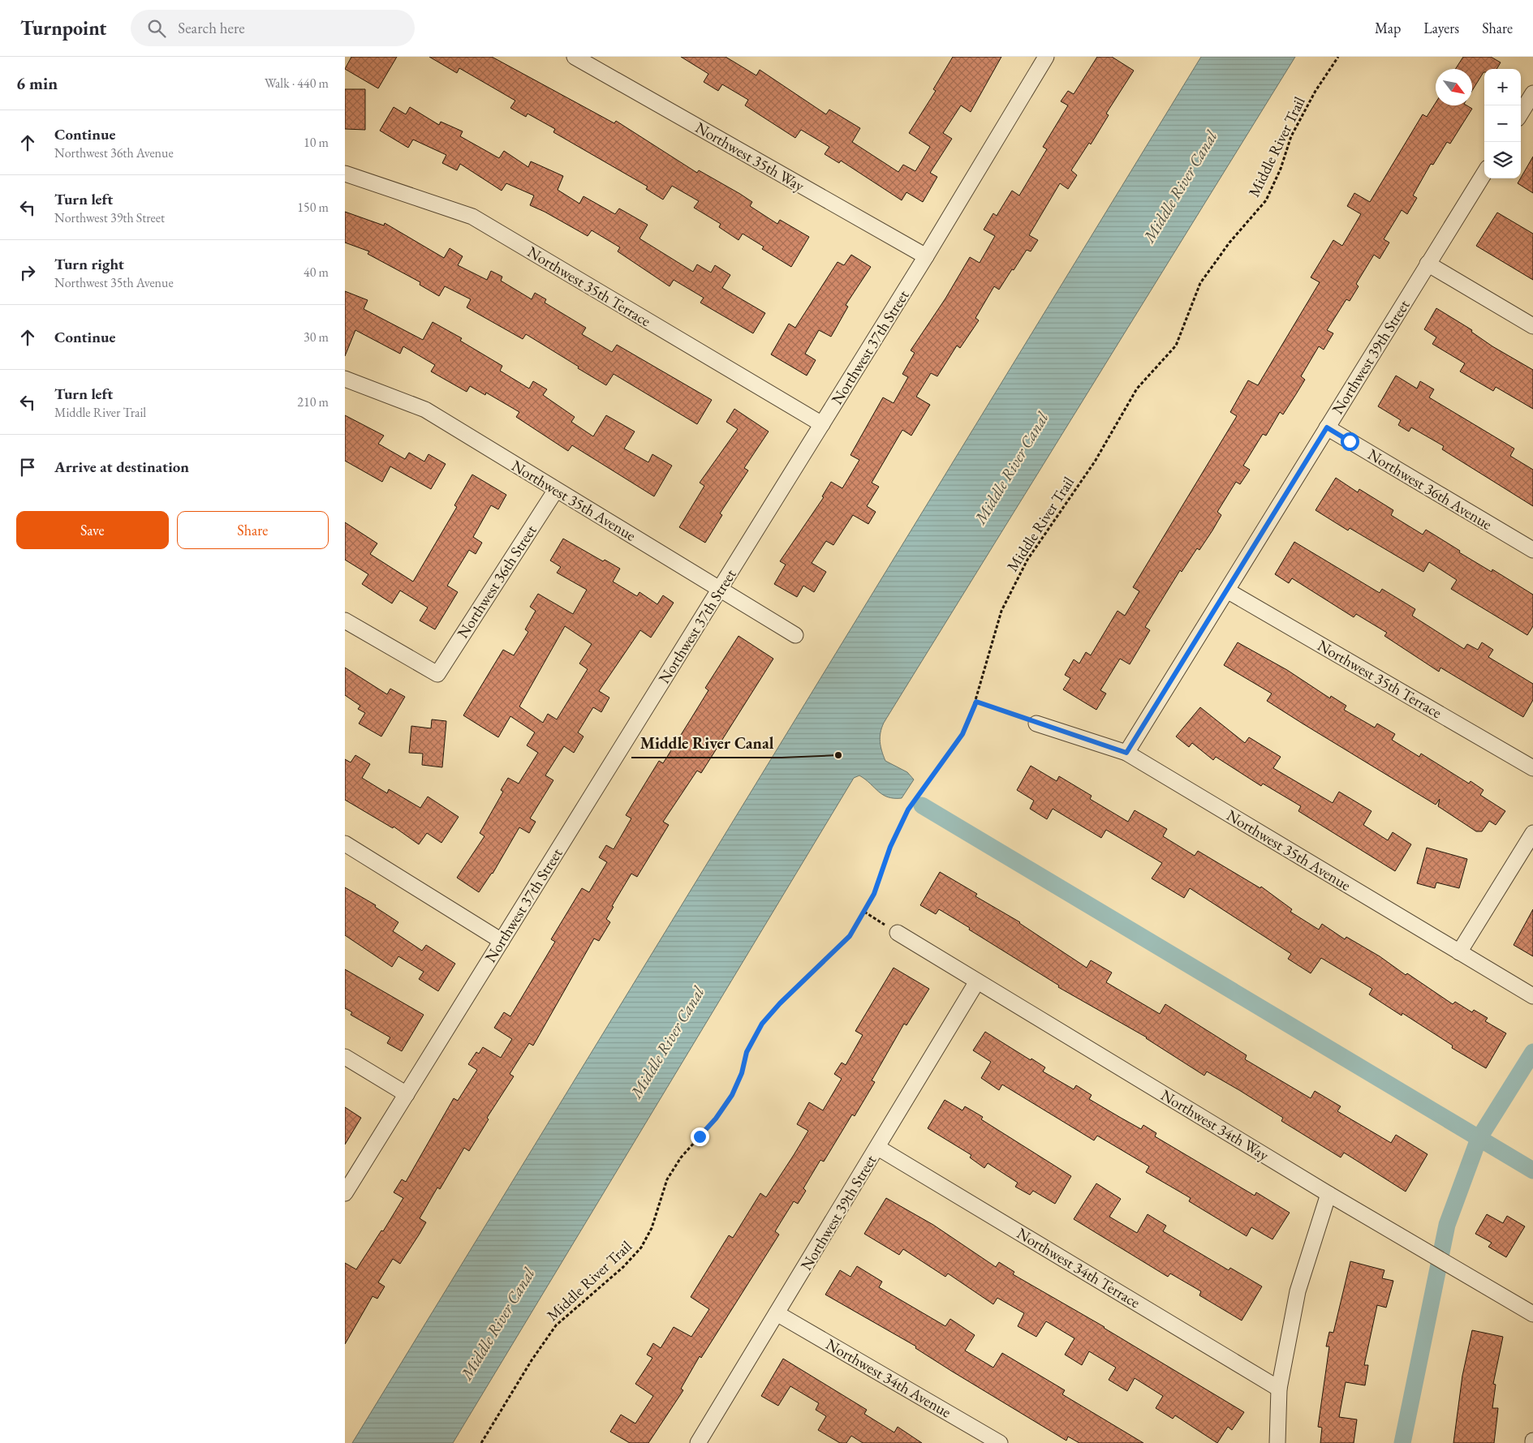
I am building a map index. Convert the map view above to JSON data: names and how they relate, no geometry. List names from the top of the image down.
{
  "streets": {
    "street": [
      "Northwest 35th Way",
      "Northwest 35th Terrace",
      "Northwest 37th Street",
      "Northwest 39th Street",
      "Northwest 36th Avenue",
      "Northwest 35th Avenue",
      "Northwest 36th Street",
      "Northwest 34th Way",
      "Northwest 34th Terrace",
      "Northwest 34th Avenue"
    ],
    "path": ["Middle River Trail"]
  },
  "crossings": [
    ["Northwest 35th Way", "Northwest 37th Street"],
    ["Northwest 35th Terrace", "Northwest 37th Street"],
    ["Northwest 35th Terrace", "Northwest 39th Street"],
    ["Northwest 37th Street", "Northwest 35th Avenue"],
    ["Northwest 39th Street", "Northwest 36th Avenue"],
    ["Northwest 39th Street", "Northwest 35th Avenue"],
    ["Northwest 39th Street", "Northwest 34th Way"],
    ["Northwest 39th Street", "Northwest 34th Terrace"],
    ["Northwest 39th Street", "Northwest 34th Avenue"],
    ["Northwest 35th Avenue", "Northwest 36th Street"]
  ],
  "water": ["Middle River Canal"],
  "places": ["Middle River Canal"],
  "north": "bottom right",
  "page": {
    "header": "Turnpoint",
    "search": "Search here",
    "nav": ["Map", "Layers", "Share"],
    "heading": ["6 min", "Walk · 440 m"],
    "map_buttons": ["+", "−"],
    "list": [
      ["Continue", "Northwest 36th Avenue", "10 m"],
      ["Turn left", "Northwest 39th Street", "150 m"],
      ["Turn right", "Northwest 35th Avenue", "40 m"],
      ["Continue", "30 m"],
      ["Turn left", "Middle River Trail", "210 m"],
      "Arrive at destination"
    ],
    "buttons": ["Save", "Share"]
  }
}
